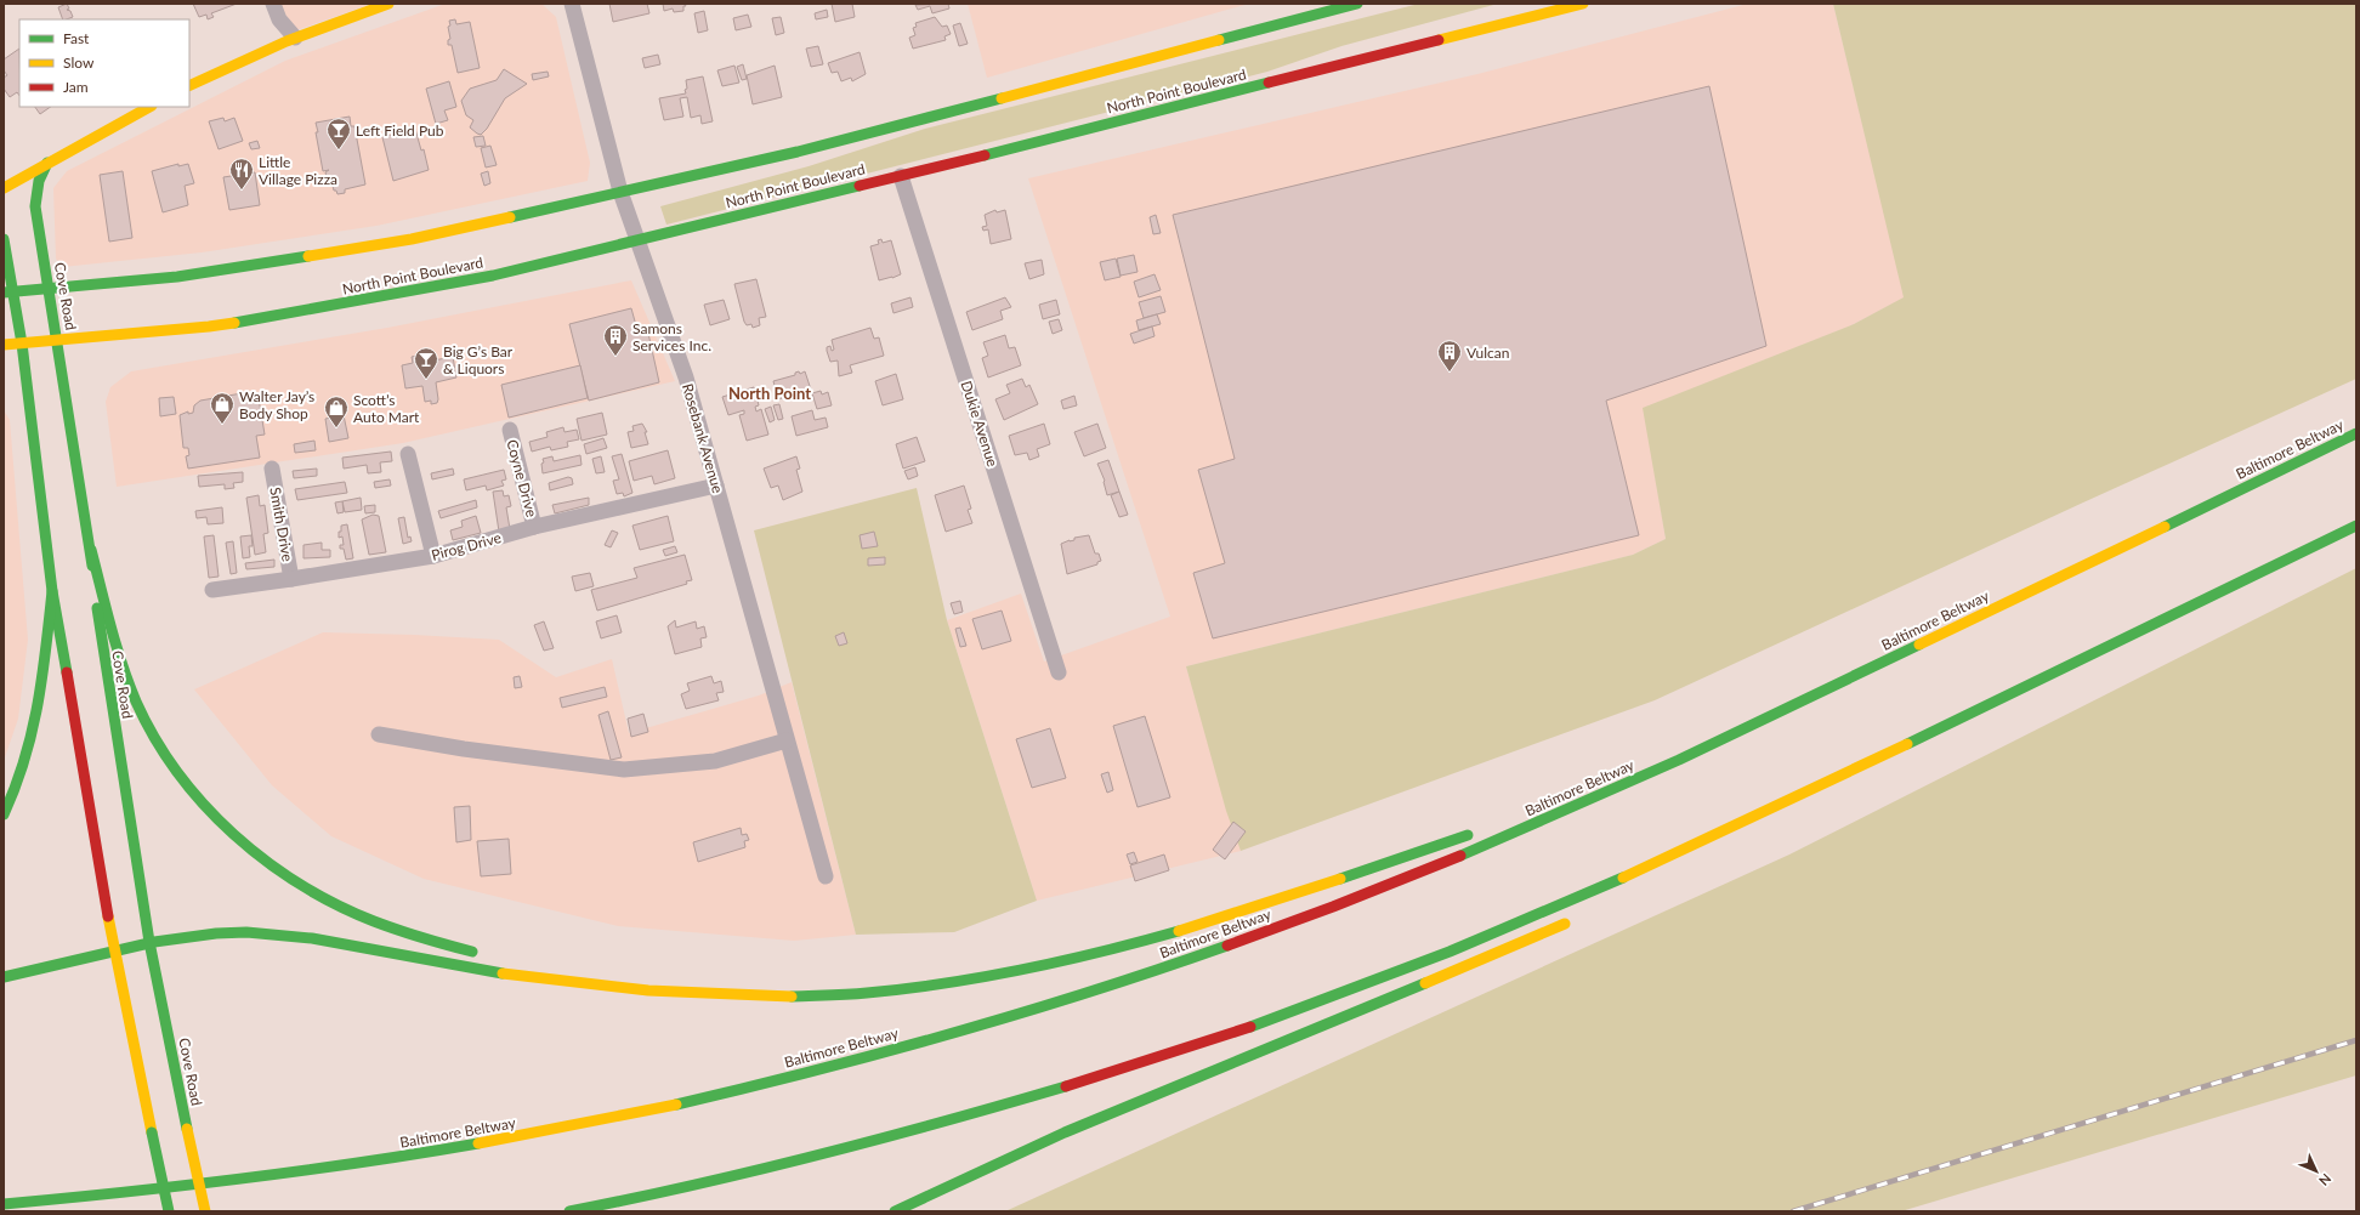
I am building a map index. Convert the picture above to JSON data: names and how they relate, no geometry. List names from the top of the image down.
{
  "streets": {
    "main road": ["North Point Boulevard", "Cove Road", "Baltimore Beltway"],
    "street": [
      "Dukie Avenue",
      "Rosebank Avenue",
      "Coyne Drive",
      "Smith Drive",
      "Pirog Drive"
    ]
  },
  "crossings": [
    ["North Point Boulevard", "Cove Road"],
    ["North Point Boulevard", "Dukie Avenue"],
    ["North Point Boulevard", "Rosebank Avenue"],
    ["Rosebank Avenue", "Pirog Drive"],
    ["Coyne Drive", "Pirog Drive"],
    ["Smith Drive", "Pirog Drive"]
  ],
  "districts": ["North Point"],
  "places": {
    "bar": ["Left Field Pub", "Big G’s Bar & Liquors"],
    "restaurant": ["Little Village Pizza"],
    "building": ["Samons Services Inc.", "Vulcan"],
    "shop": ["Walter Jay’s Body Shop", "Scott’s Auto Mart"]
  },
  "legend": ["Fast", "Slow", "Jam"],
  "north": "bottom right"
}
